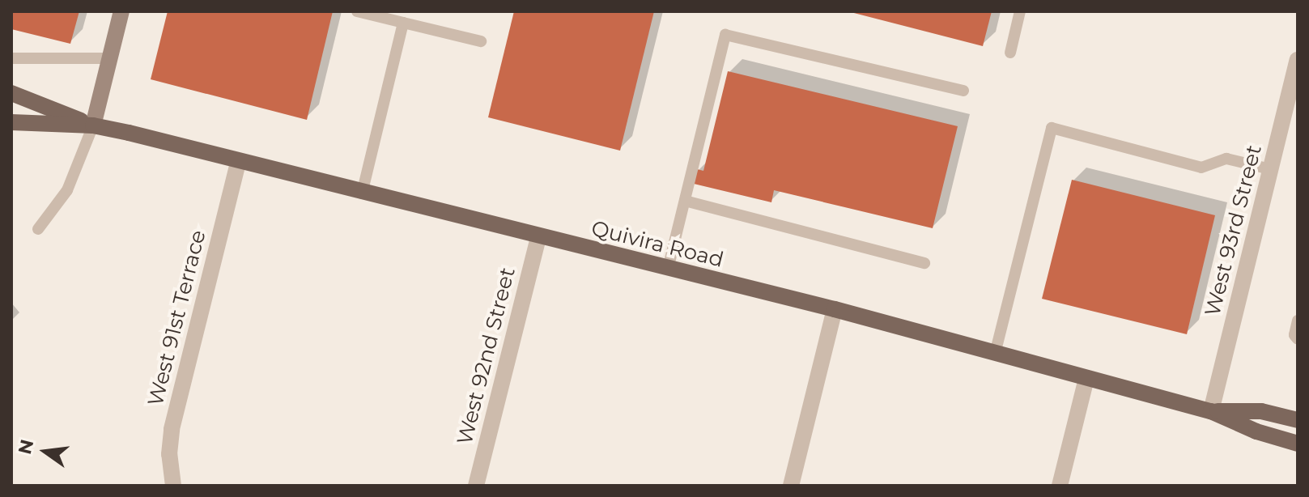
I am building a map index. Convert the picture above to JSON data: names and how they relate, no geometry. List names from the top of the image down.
{
  "streets": {
    "main road": ["Quivira Road"],
    "street": ["West 93rd Street", "West 91st Terrace", "West 92nd Street"]
  },
  "crossings": [
    ["West 93rd Street", "Quivira Road"],
    ["Quivira Road", "West 91st Terrace"],
    ["Quivira Road", "West 92nd Street"]
  ],
  "north": "left"
}
